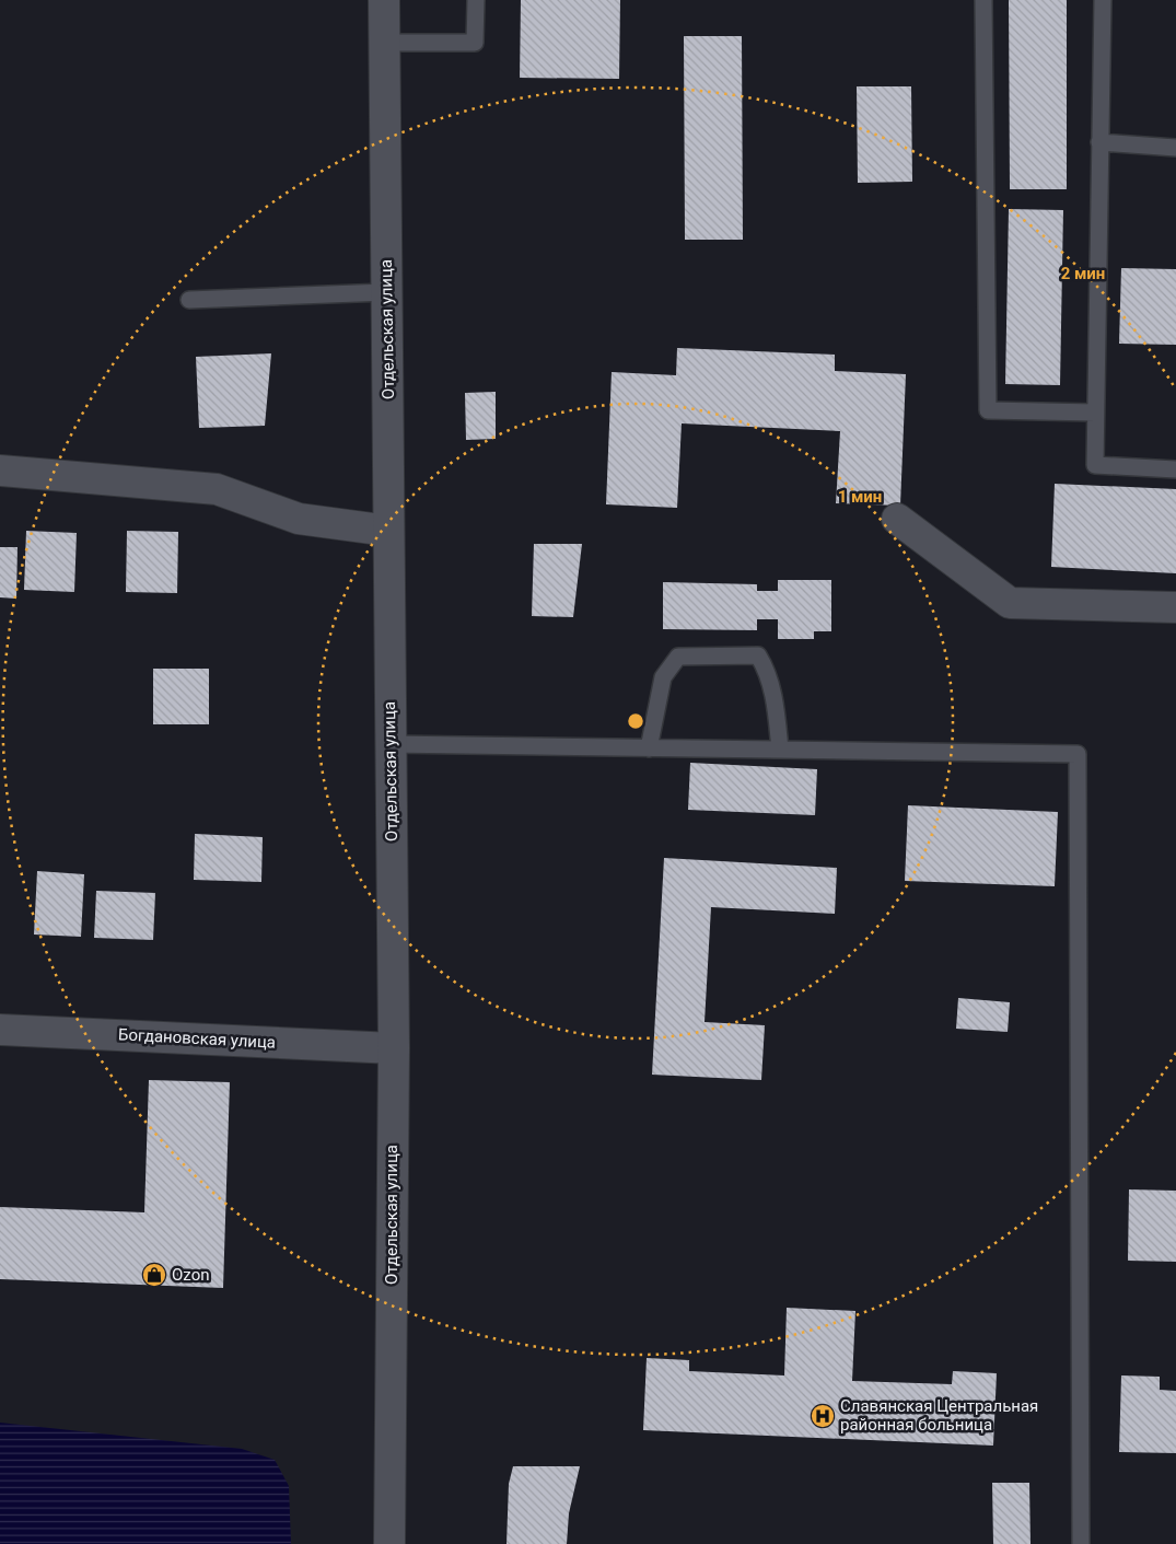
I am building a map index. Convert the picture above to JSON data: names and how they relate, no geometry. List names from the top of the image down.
{
  "streets": {
    "street": ["Отдельская улица", "Богдановская улица"]
  },
  "crossings": [
    ["Отдельская улица", "Богдановская улица"]
  ],
  "places": {
    "shop": ["Ozon"],
    "hospital": ["Славянская Центральная районная больница"]
  },
  "rings": ["2 мин", "1 мин"]
}
